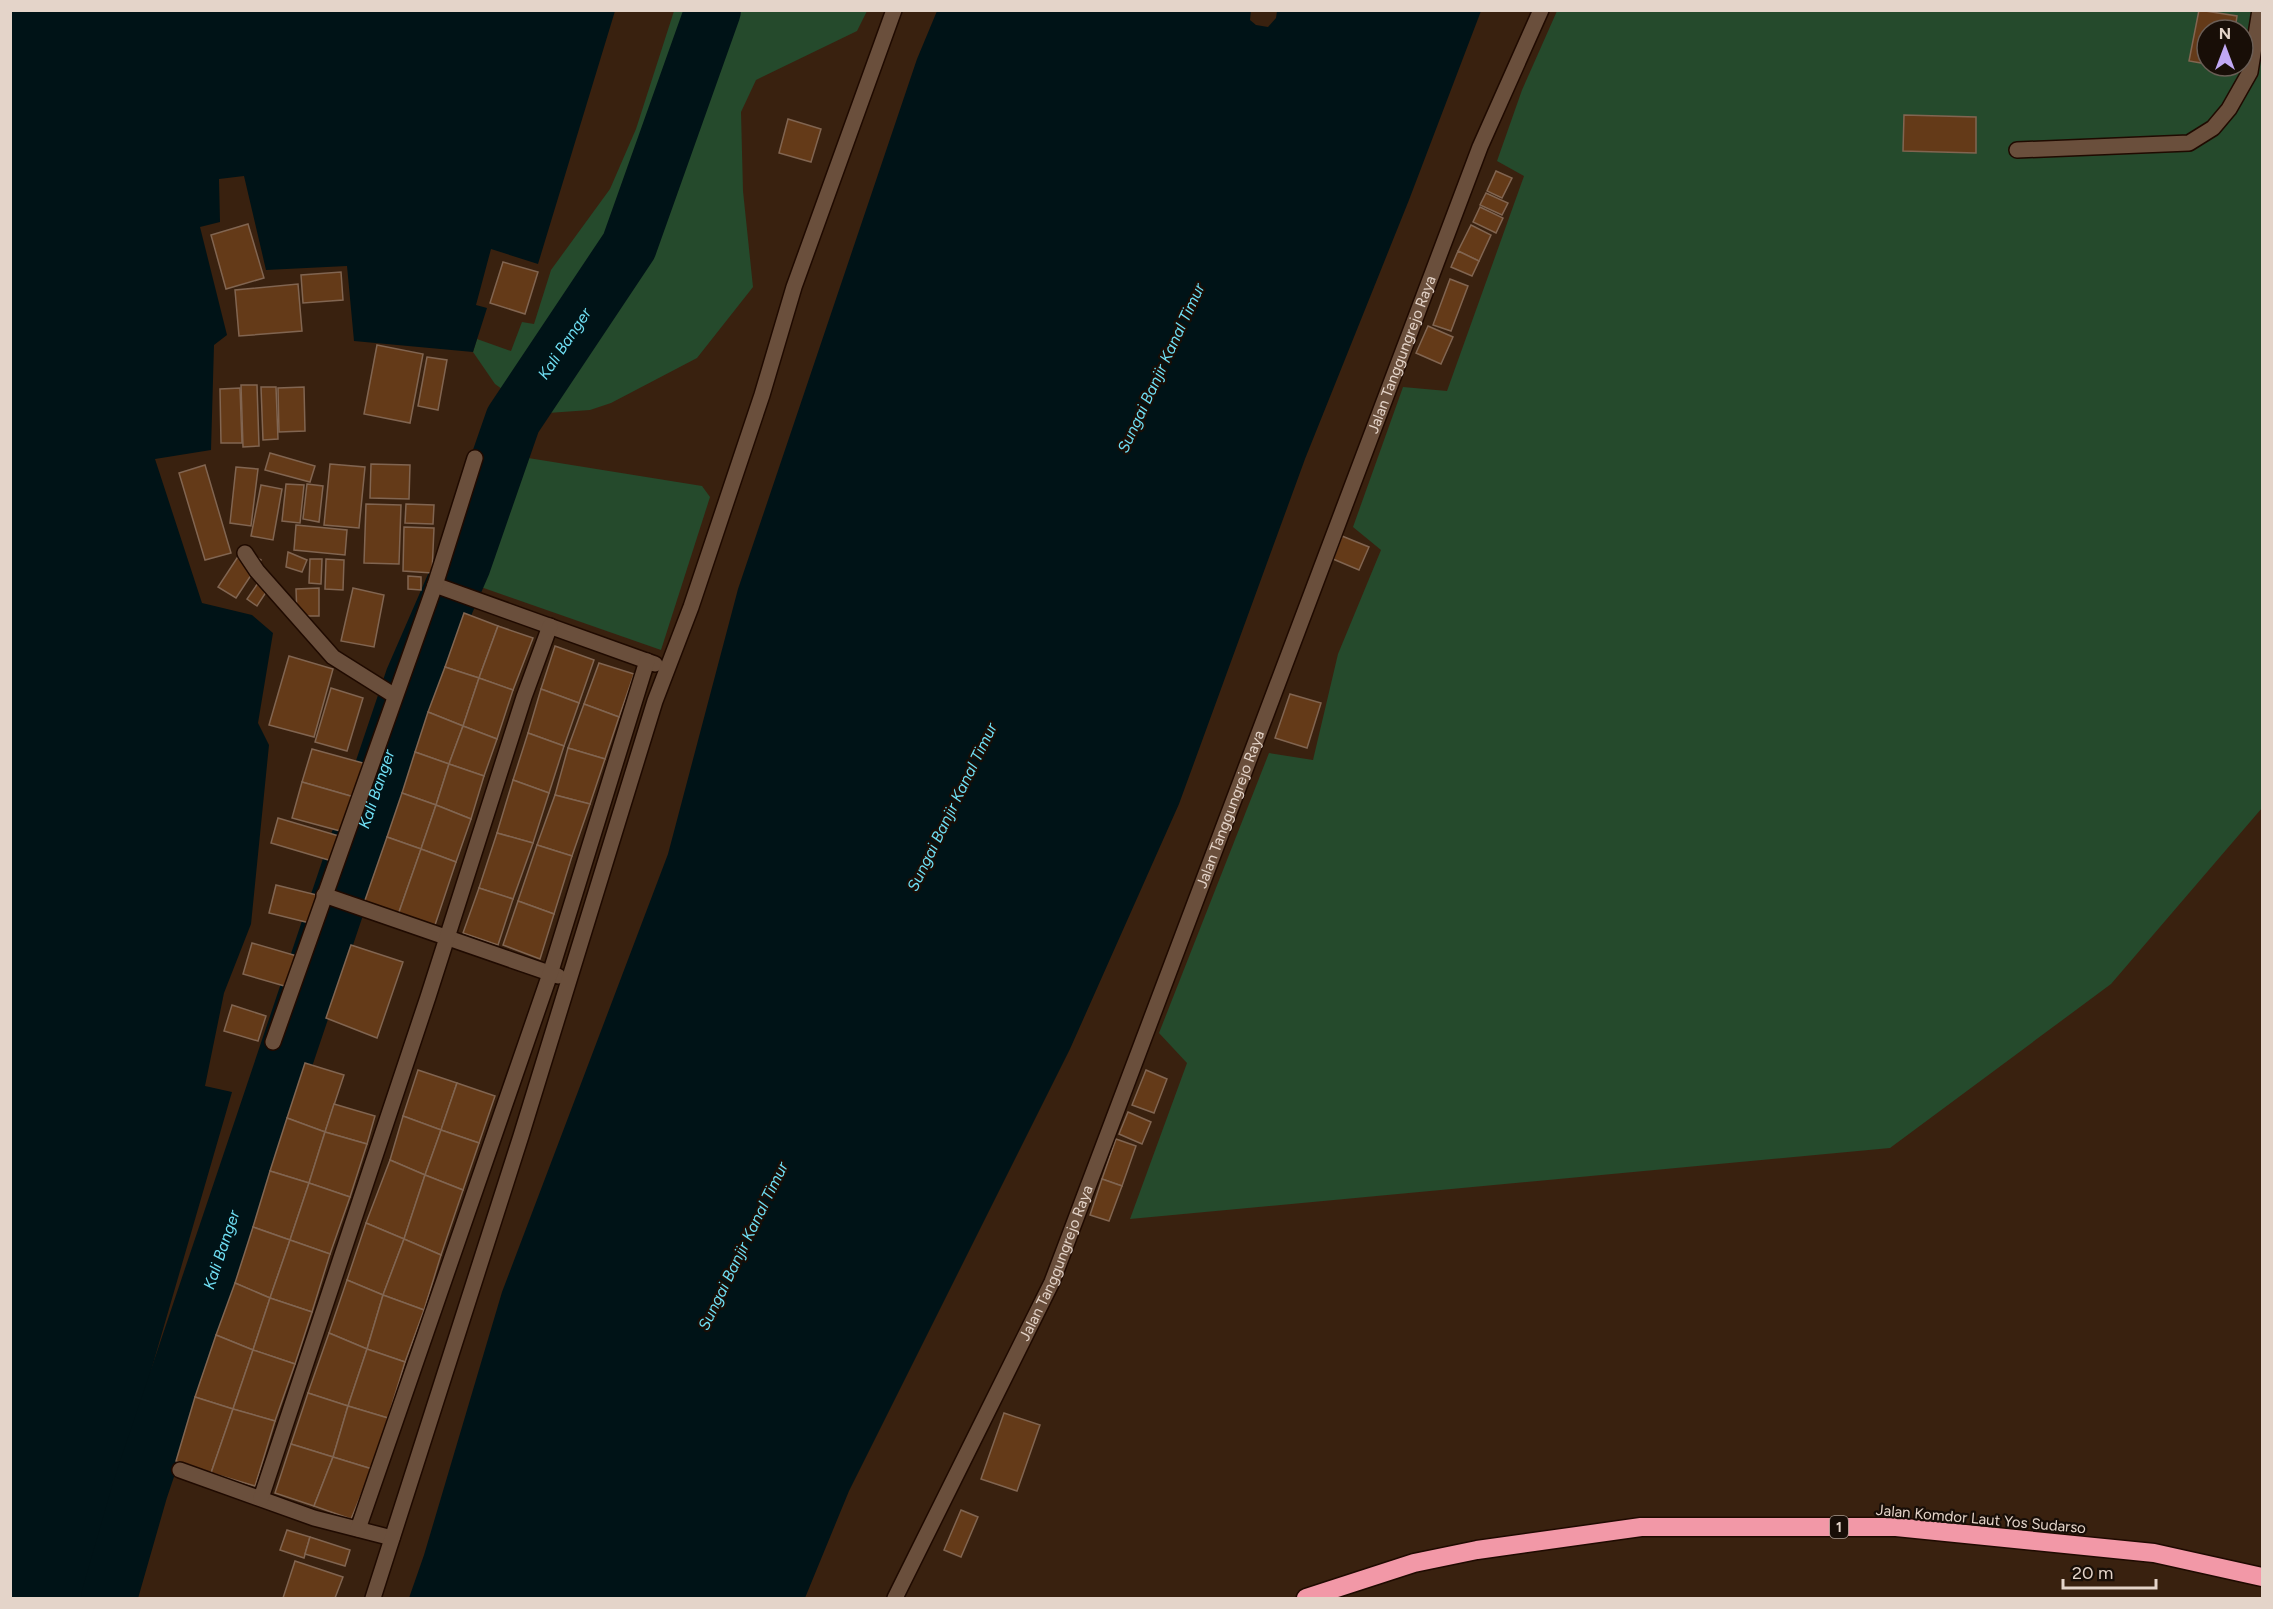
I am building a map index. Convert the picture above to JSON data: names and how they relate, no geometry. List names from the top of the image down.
{
  "streets": {
    "highway": ["Jalan Komdor Laut Yos Sudarso", "1"],
    "street": ["Jalan Tanggungrejo Raya"]
  },
  "water": ["Kali Banger", "Sungai Banjir Kanal Timur"],
  "scale_bar": "20 m",
  "north": "top"
}
